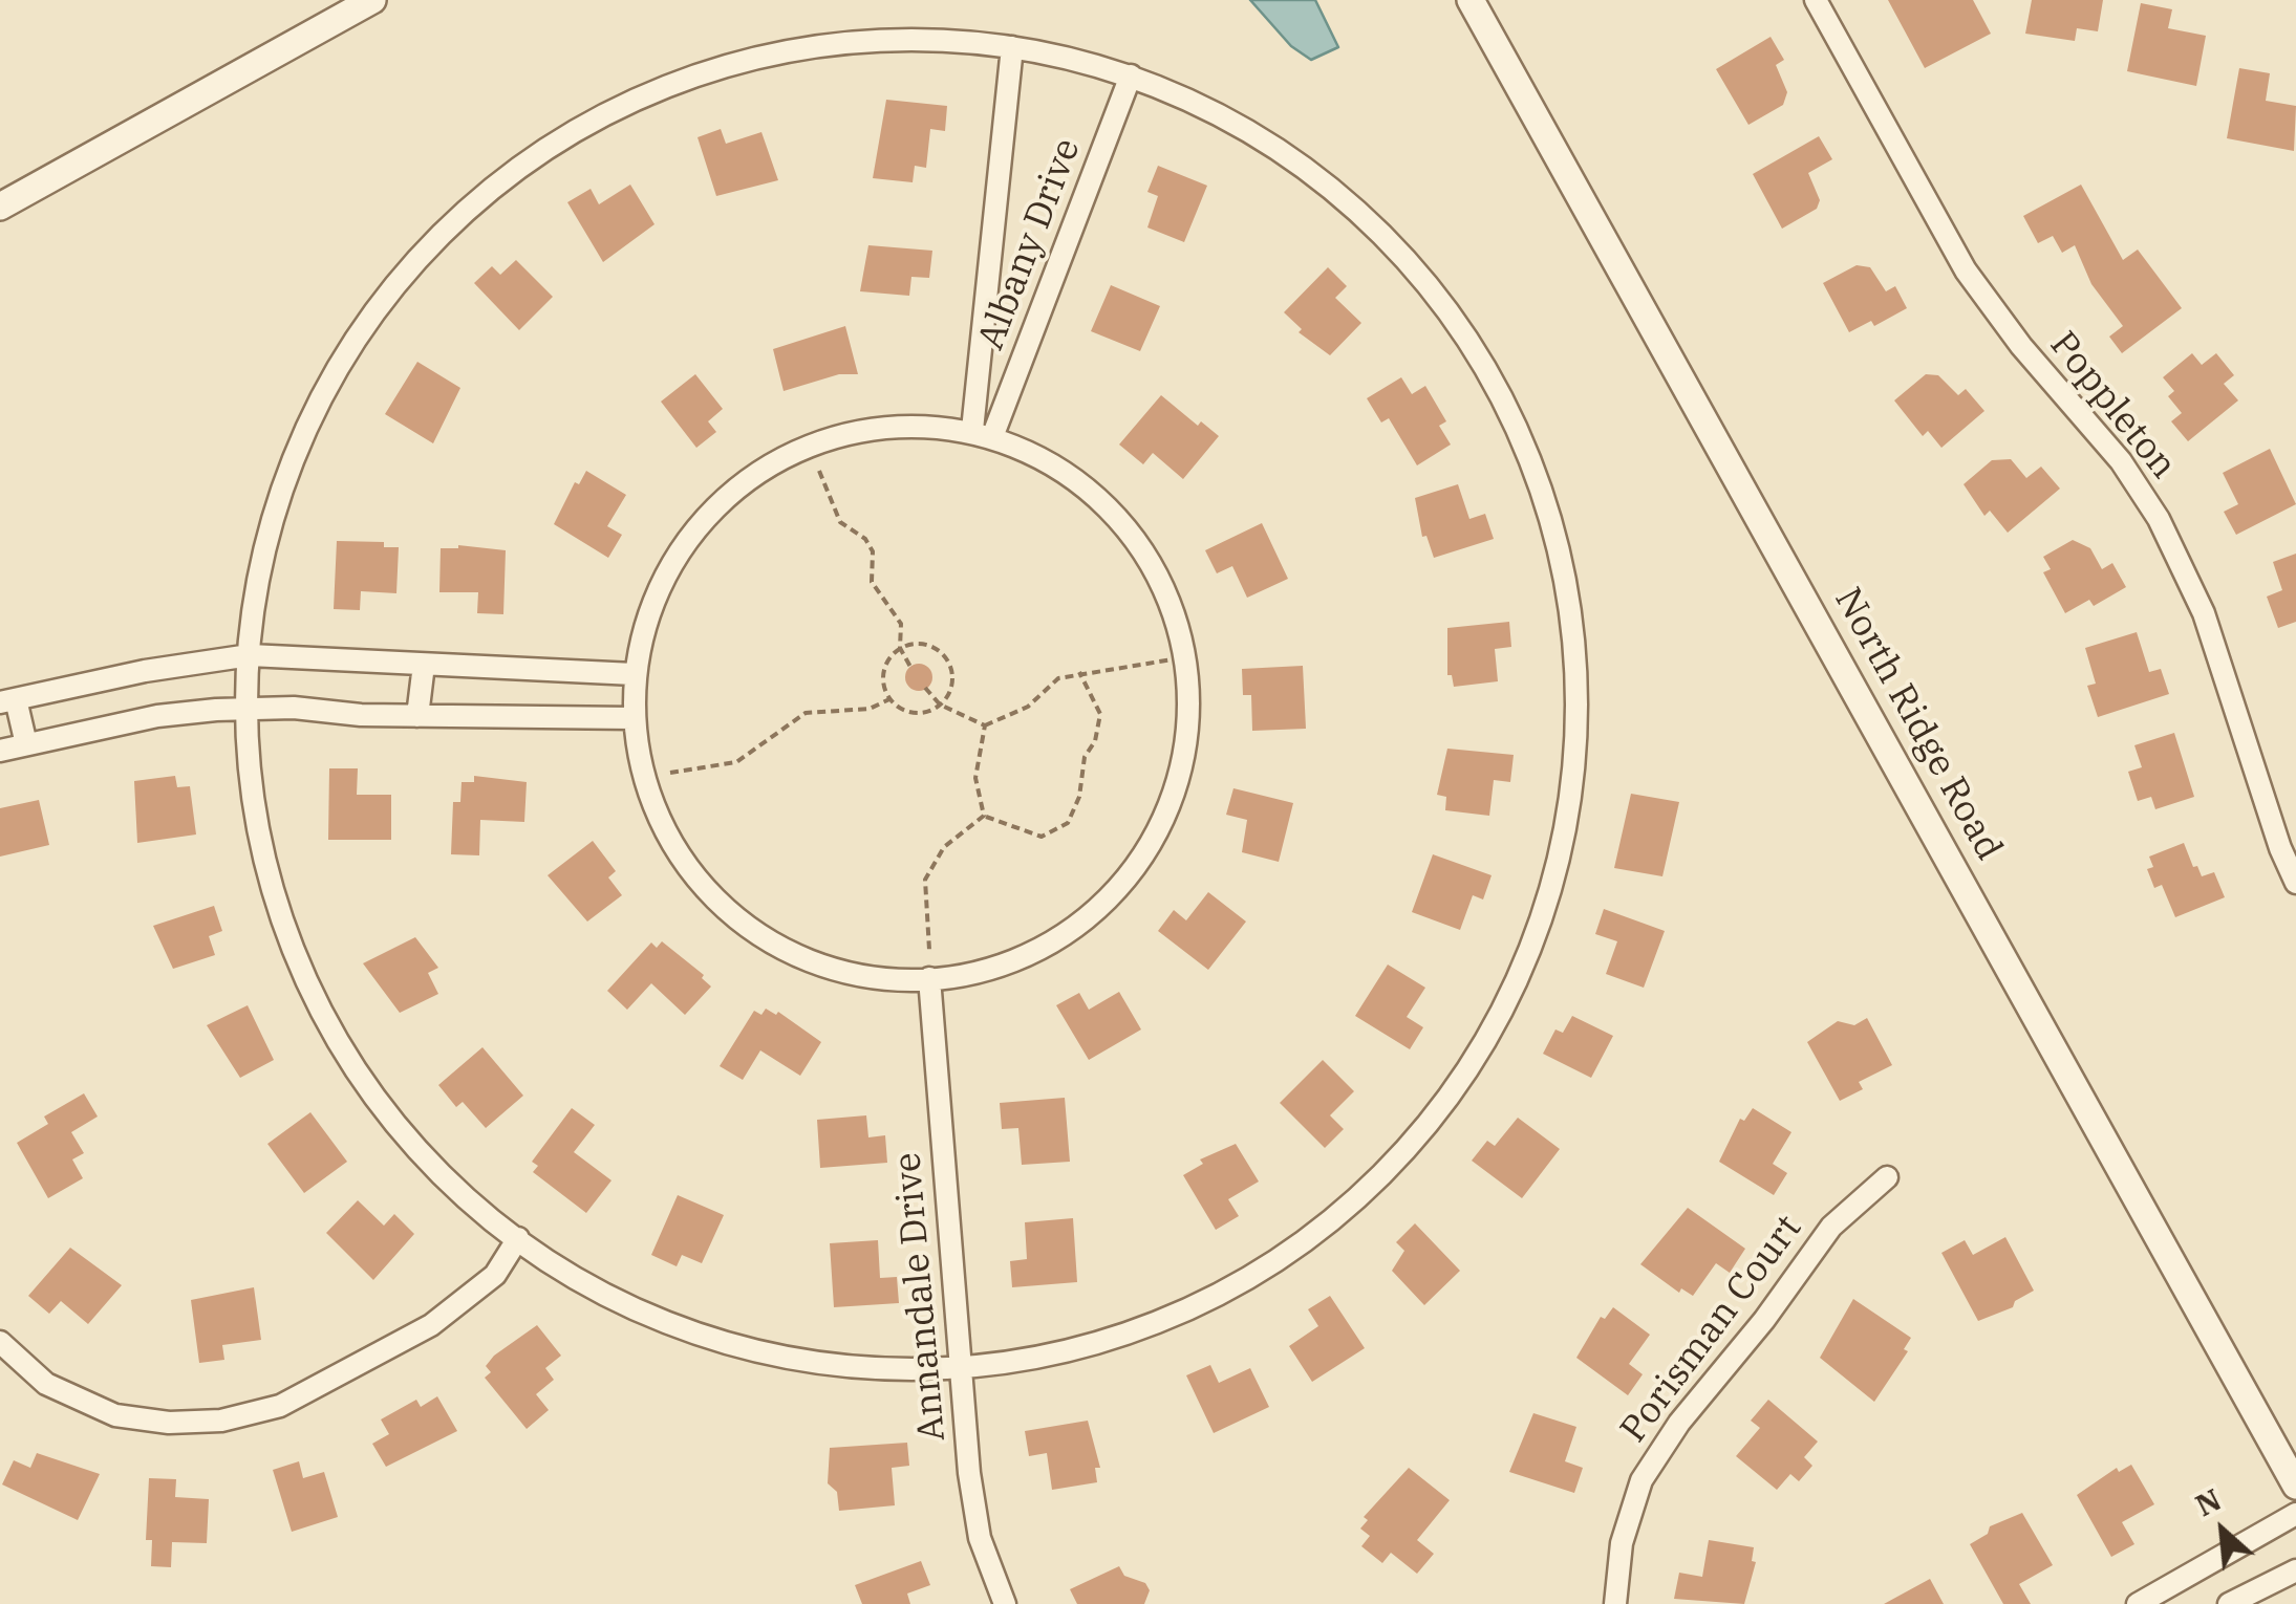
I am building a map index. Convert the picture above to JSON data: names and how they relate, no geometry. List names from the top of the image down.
{
  "streets": {
    "street": [
      "Albany Drive",
      "Poppleton",
      "North Ridge Road",
      "Annandale Drive",
      "Porisman Court"
    ]
  },
  "north": "top left"
}
